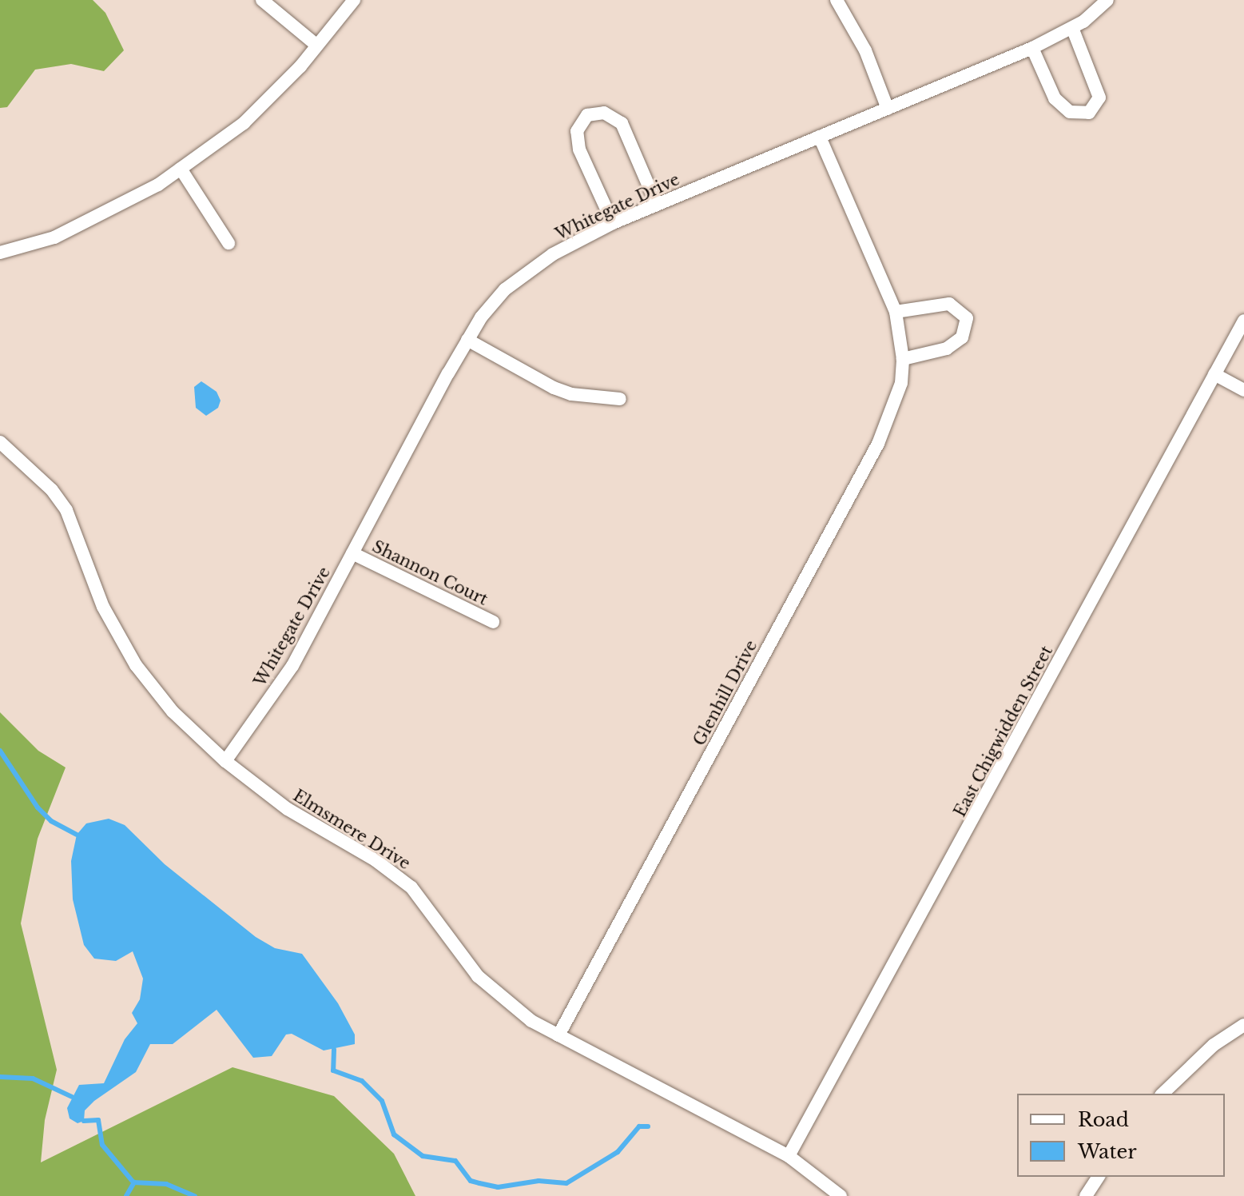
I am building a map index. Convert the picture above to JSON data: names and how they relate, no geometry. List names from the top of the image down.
{
  "streets": {
    "street": [
      "Whitegate Drive",
      "Shannon Court",
      "Glenhill Drive",
      "East Chigwidden Street",
      "Elmsmere Drive"
    ]
  },
  "crossings": [
    ["Whitegate Drive", "Shannon Court"],
    ["Whitegate Drive", "Glenhill Drive"],
    ["Whitegate Drive", "Elmsmere Drive"],
    ["Glenhill Drive", "Elmsmere Drive"],
    ["East Chigwidden Street", "Elmsmere Drive"]
  ],
  "legend": ["Road", "Water"]
}
